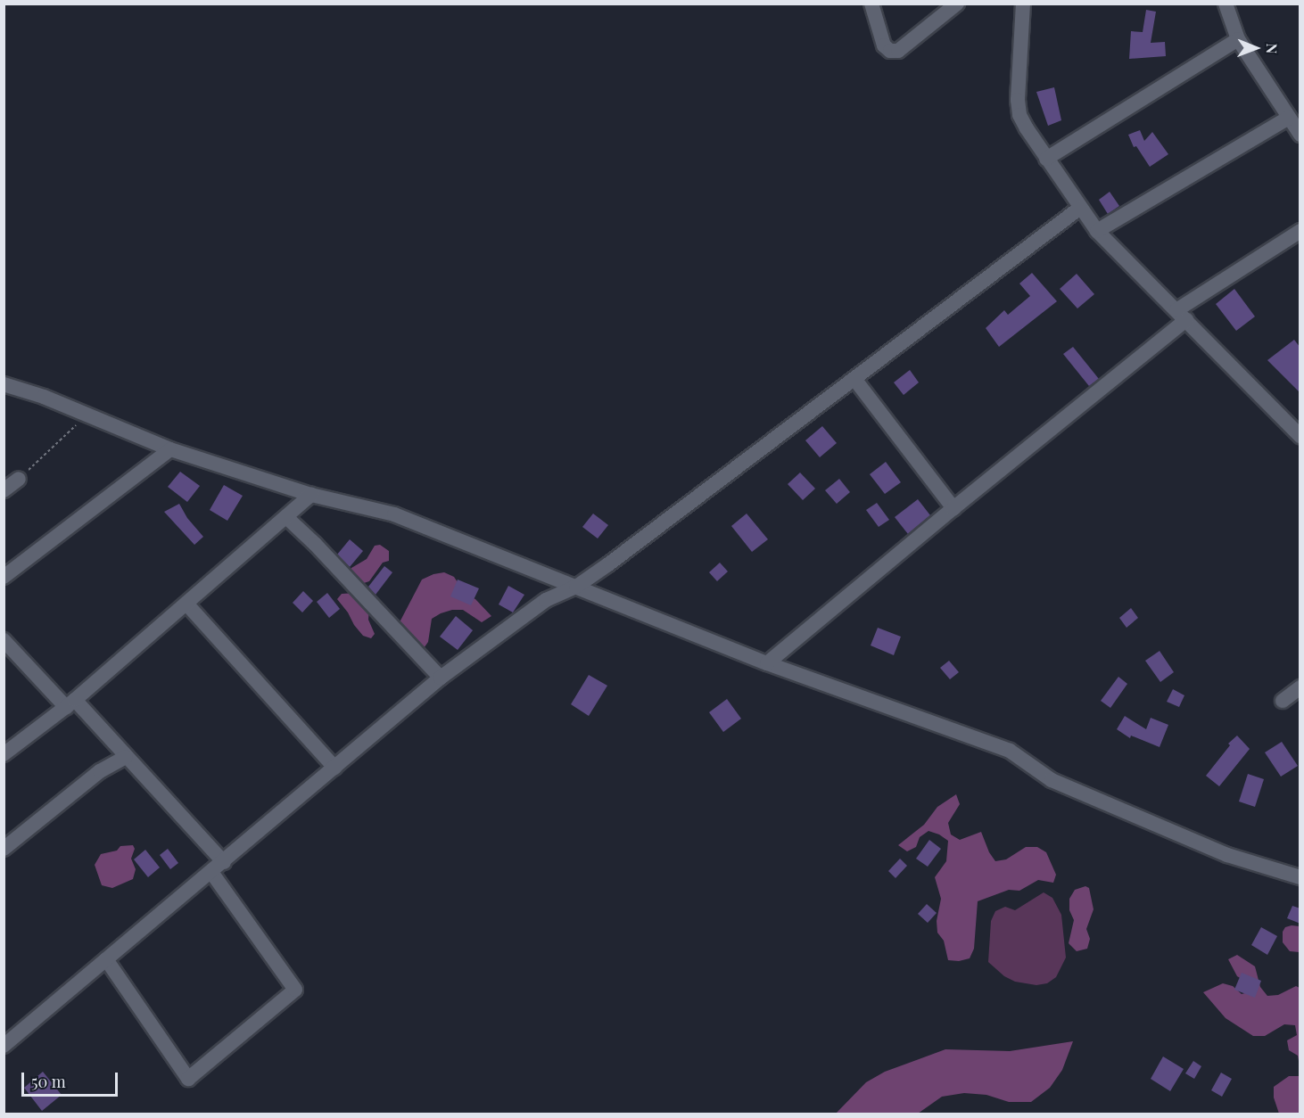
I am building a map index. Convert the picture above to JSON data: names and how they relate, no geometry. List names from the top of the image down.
{
  "scale_bar": "50 m",
  "north": "right"
}
